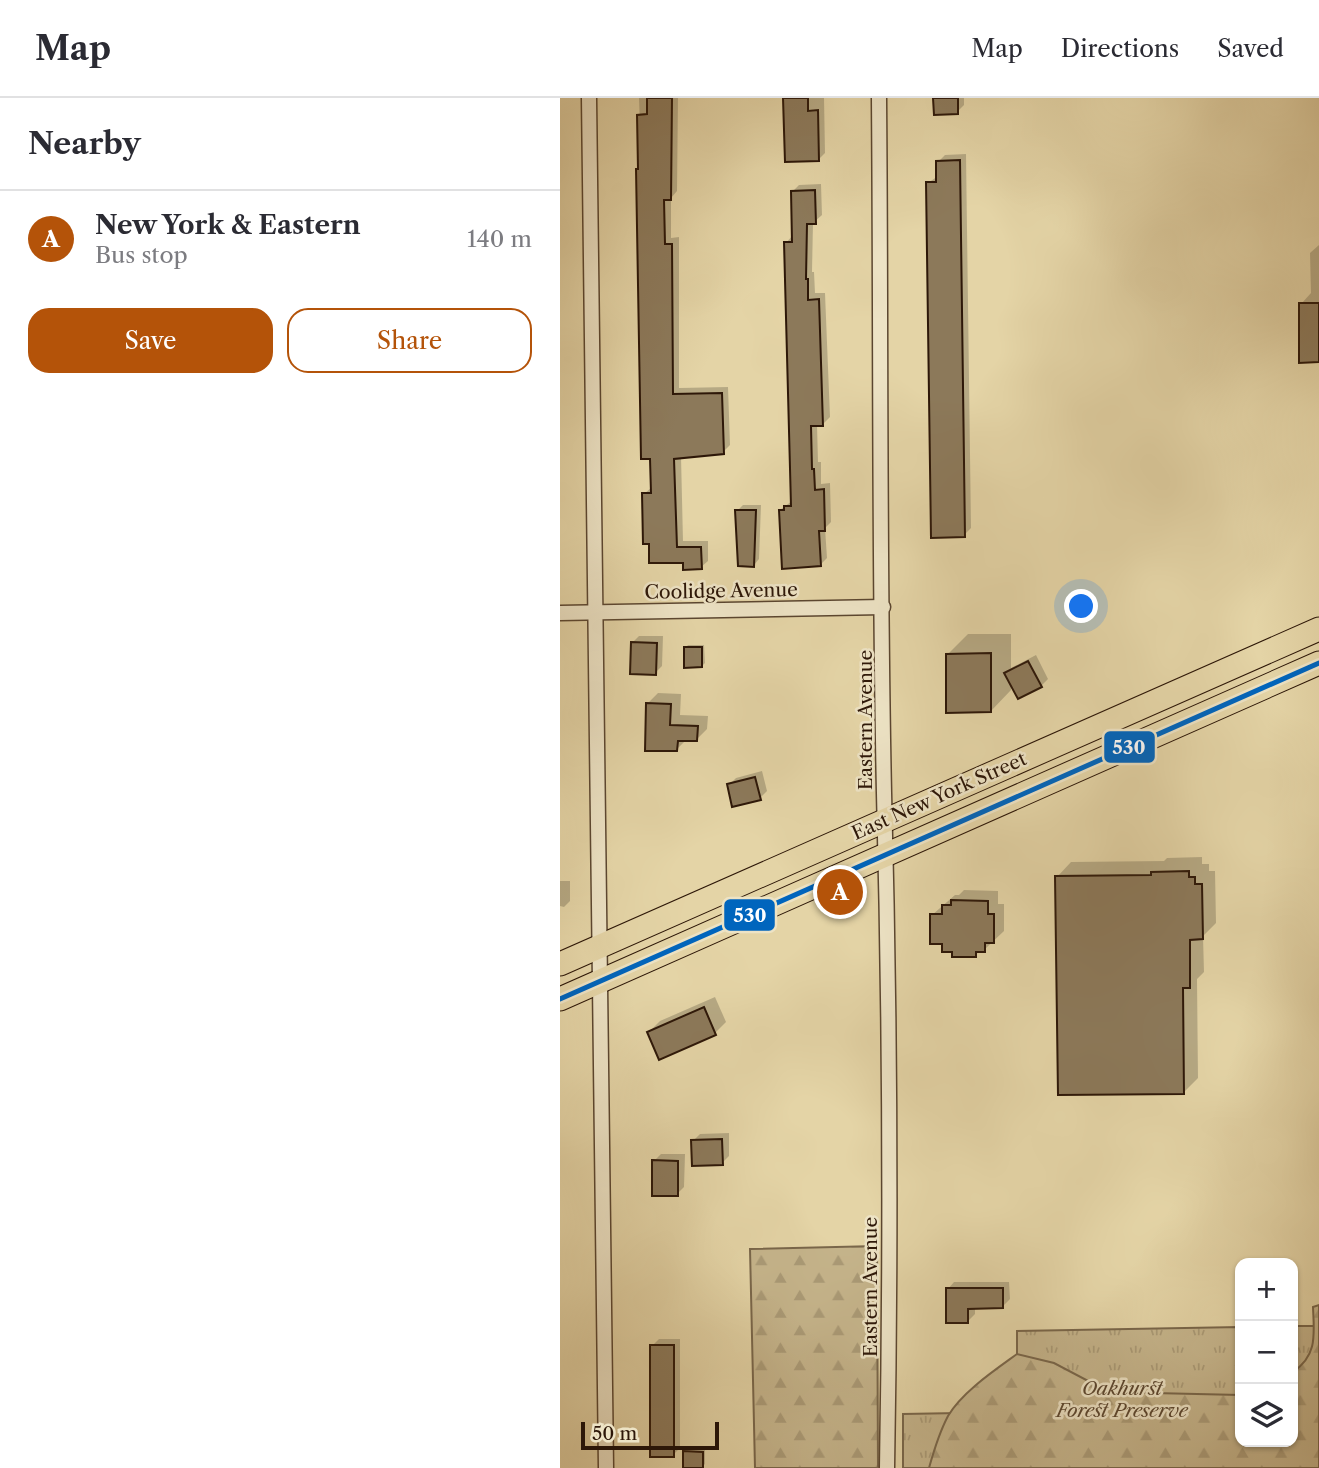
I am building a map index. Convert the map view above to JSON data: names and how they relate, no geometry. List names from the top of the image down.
{
  "streets": {
    "main road": ["East New York Street"],
    "street": ["Coolidge Avenue", "Eastern Avenue"]
  },
  "crossings": [
    ["Coolidge Avenue", "Eastern Avenue"],
    ["Eastern Avenue", "East New York Street"]
  ],
  "parks": ["Oakhurst Forest Preserve"],
  "lines": ["transit line 530"],
  "scale_bar": "50 m",
  "page": {
    "header": "Map",
    "nav": ["Map", "Directions", "Saved"],
    "heading": "Nearby",
    "list": [
      {
        "mark": "A",
        "name": "New York & Eastern",
        "note": "Bus stop",
        "value": "140 m"
      }
    ],
    "buttons": ["Save", "Share"],
    "pins": "A",
    "map_buttons": ["+", "−"],
    "scale": "50 m"
  }
}
